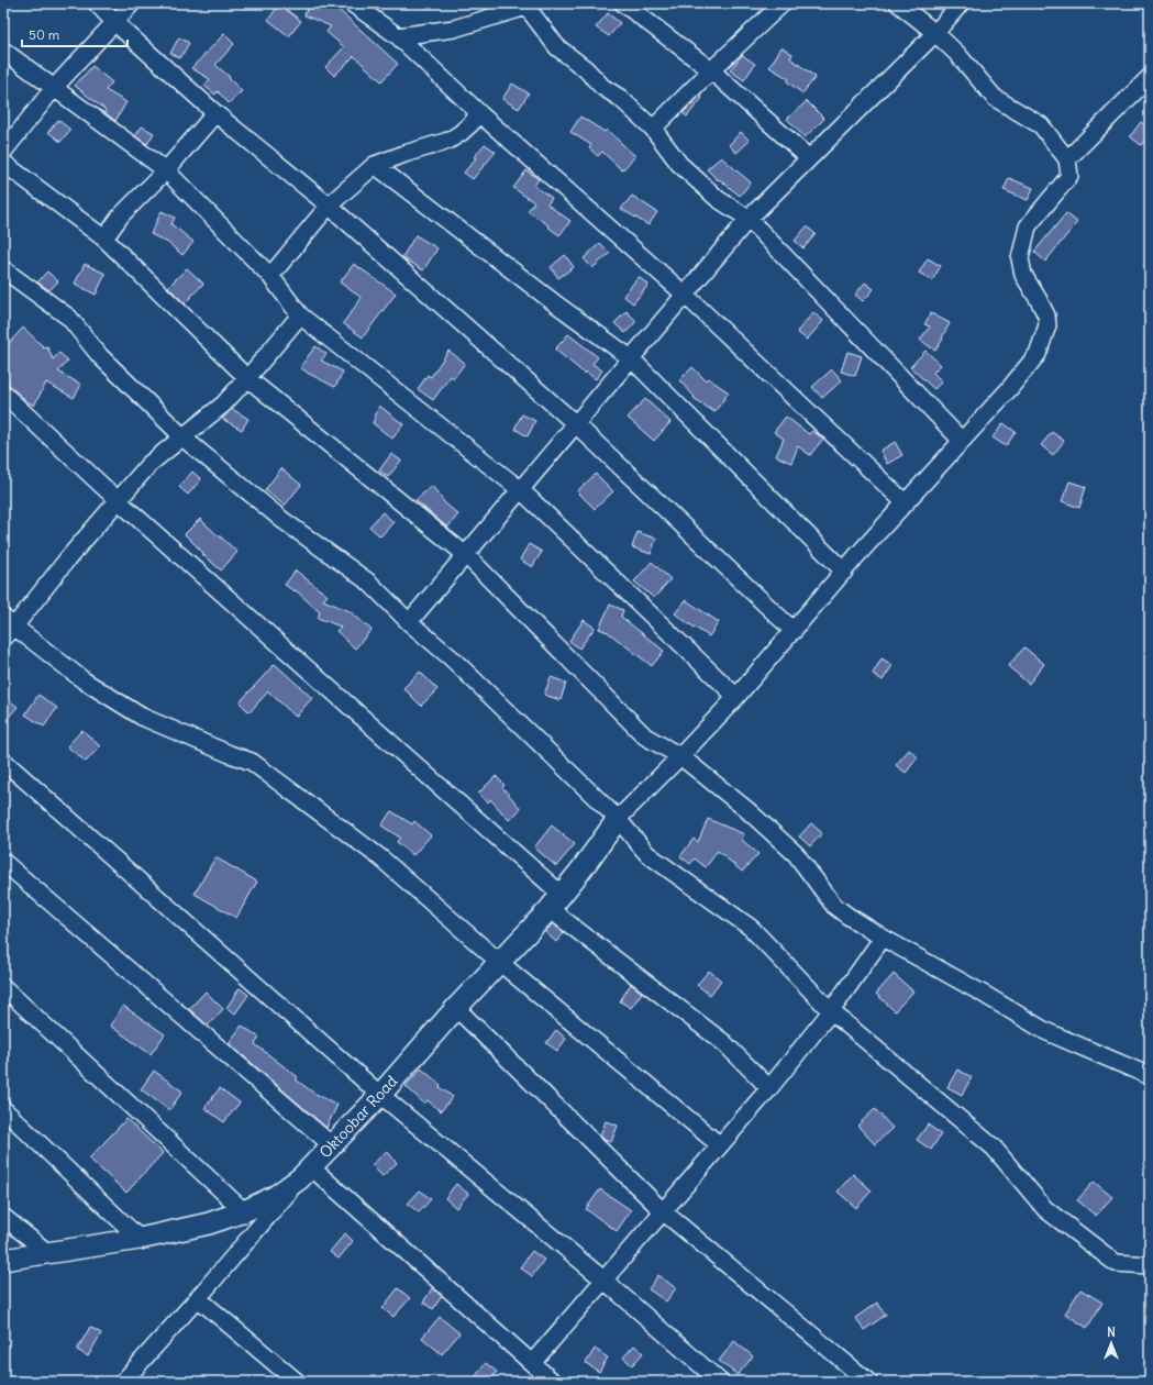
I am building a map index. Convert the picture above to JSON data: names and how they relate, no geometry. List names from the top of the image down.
{
  "streets": {
    "street": ["Oktoobar Road"]
  },
  "scale_bar": "50 m",
  "north": "top"
}
